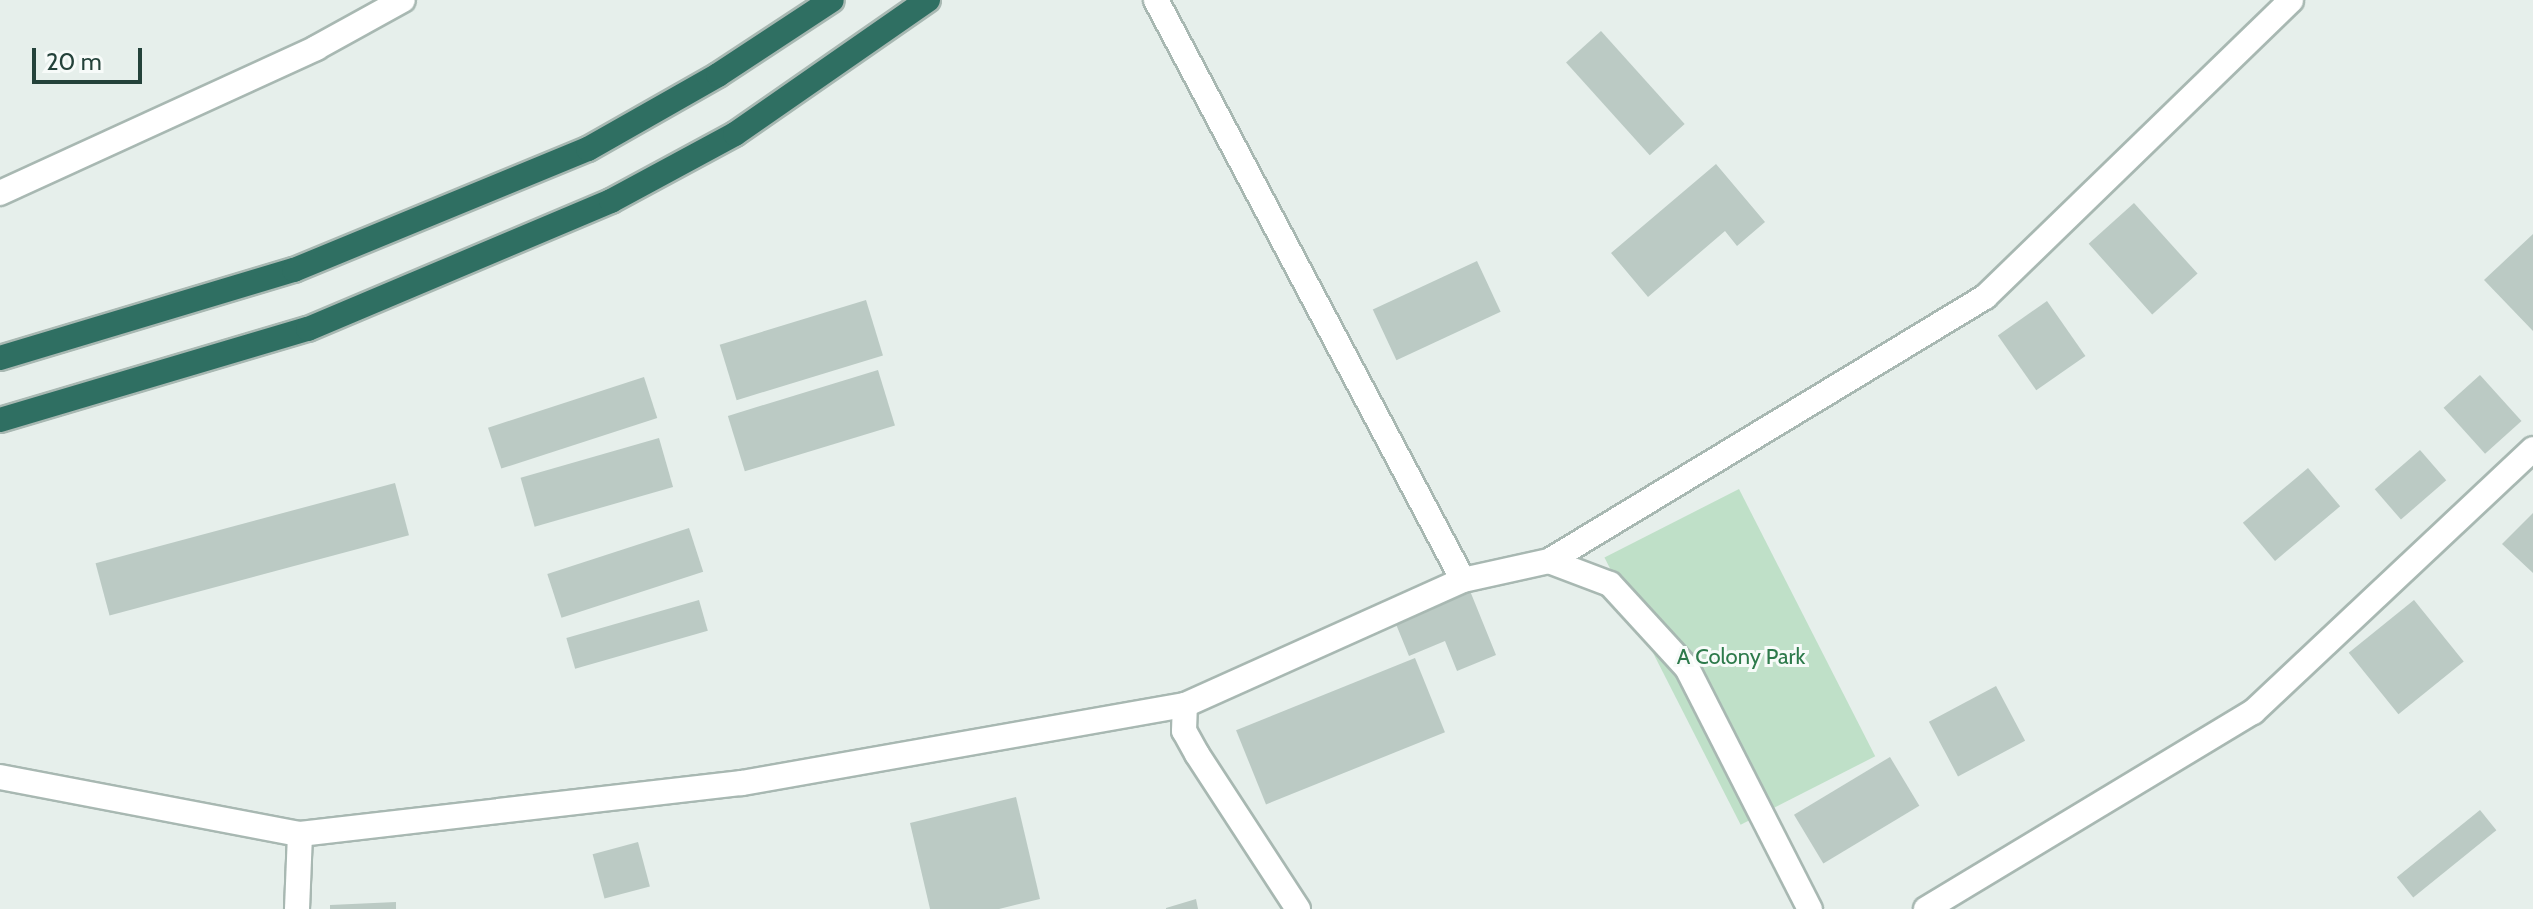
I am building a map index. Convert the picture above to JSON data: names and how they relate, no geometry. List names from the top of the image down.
{
  "parks": ["A Colony Park"],
  "scale_bar": "20 m"
}
